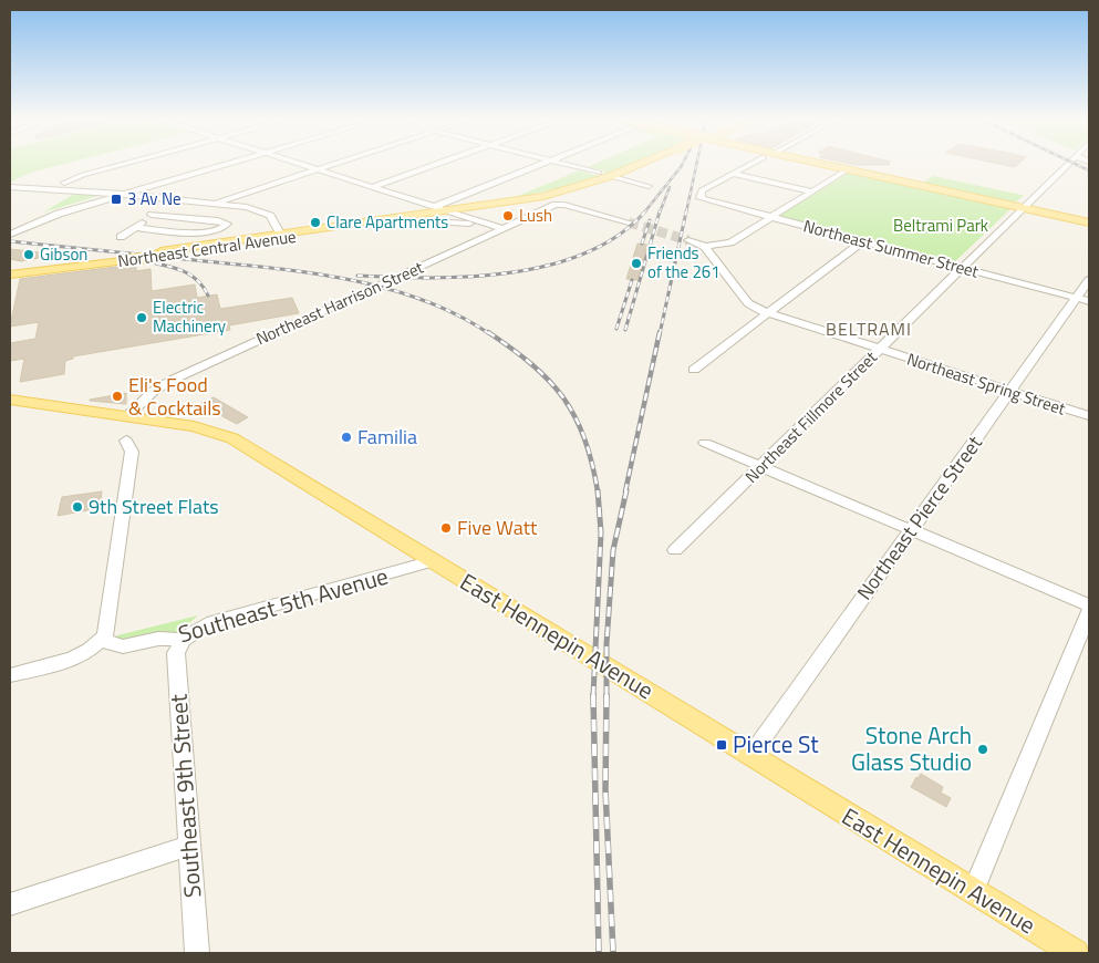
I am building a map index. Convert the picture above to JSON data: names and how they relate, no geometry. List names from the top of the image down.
{
  "streets": {
    "main road": ["Northeast Central Avenue", "East Hennepin Avenue"],
    "street": [
      "Northeast Summer Street",
      "Northeast Harrison Street",
      "Northeast Spring Street",
      "Northeast Fillmore Street",
      "Northeast Pierce Street",
      "Southeast 5th Avenue",
      "Southeast 9th Street"
    ]
  },
  "crossings": [
    ["Northeast Summer Street", "Northeast Fillmore Street"],
    ["Northeast Summer Street", "Northeast Pierce Street"],
    ["Northeast Harrison Street", "East Hennepin Avenue"],
    ["Northeast Spring Street", "Northeast Fillmore Street"],
    ["Northeast Spring Street", "Northeast Pierce Street"],
    ["Northeast Pierce Street", "East Hennepin Avenue"],
    ["Southeast 5th Avenue", "East Hennepin Avenue"],
    ["Southeast 5th Avenue", "Southeast 9th Street"]
  ],
  "districts": ["BELTRAMI"],
  "parks": ["Beltrami Park"],
  "places": {
    "transit": ["3 Av Ne", "Pierce St"],
    "other": [
      "Lush",
      "Clare Apartments",
      "Gibson",
      "Friends of the 261",
      "Electric Machinery",
      "Eli's Food & Cocktails",
      "Familia",
      "9th Street Flats",
      "Five Watt",
      "Stone Arch Glass Studio"
    ]
  }
}
